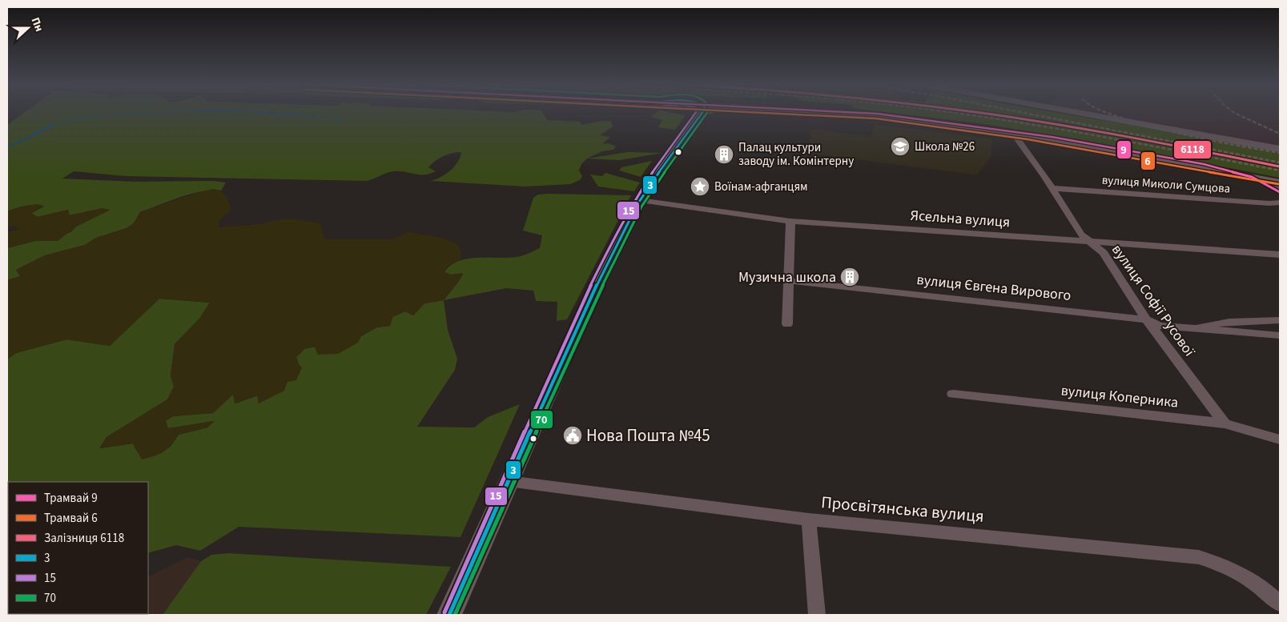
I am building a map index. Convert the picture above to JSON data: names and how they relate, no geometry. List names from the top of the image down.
{
  "streets": {
    "street": [
      "вулиця Миколи Сумцова",
      "Ясельна вулиця",
      "вулиця Євгена Вирового",
      "вулиця Софії Русової",
      "вулиця Коперника",
      "Просвітянська вулиця"
    ]
  },
  "crossings": [
    ["вулиця Миколи Сумцова", "вулиця Софії Русової"],
    ["Ясельна вулиця", "вулиця Софії Русової"],
    ["вулиця Євгена Вирового", "вулиця Софії Русової"],
    ["вулиця Софії Русової", "вулиця Коперника"]
  ],
  "places": {
    "school or university": ["Школа №26"],
    "building": ["Палац культури заводу ім. Комінтерну", "Музична школа"],
    "place": ["Воїнам-афганцям"],
    "public building": ["Нова Пошта №45"]
  },
  "lines": [
    "tram line 9",
    "tram line 6",
    "rail line 6118",
    "transit line 3",
    "transit line 15",
    "transit line 70"
  ],
  "legend": [
    "Трамвай 9",
    "Трамвай 6",
    "Залізниця 6118",
    "3",
    "15",
    "70"
  ],
  "north": "right"
}
